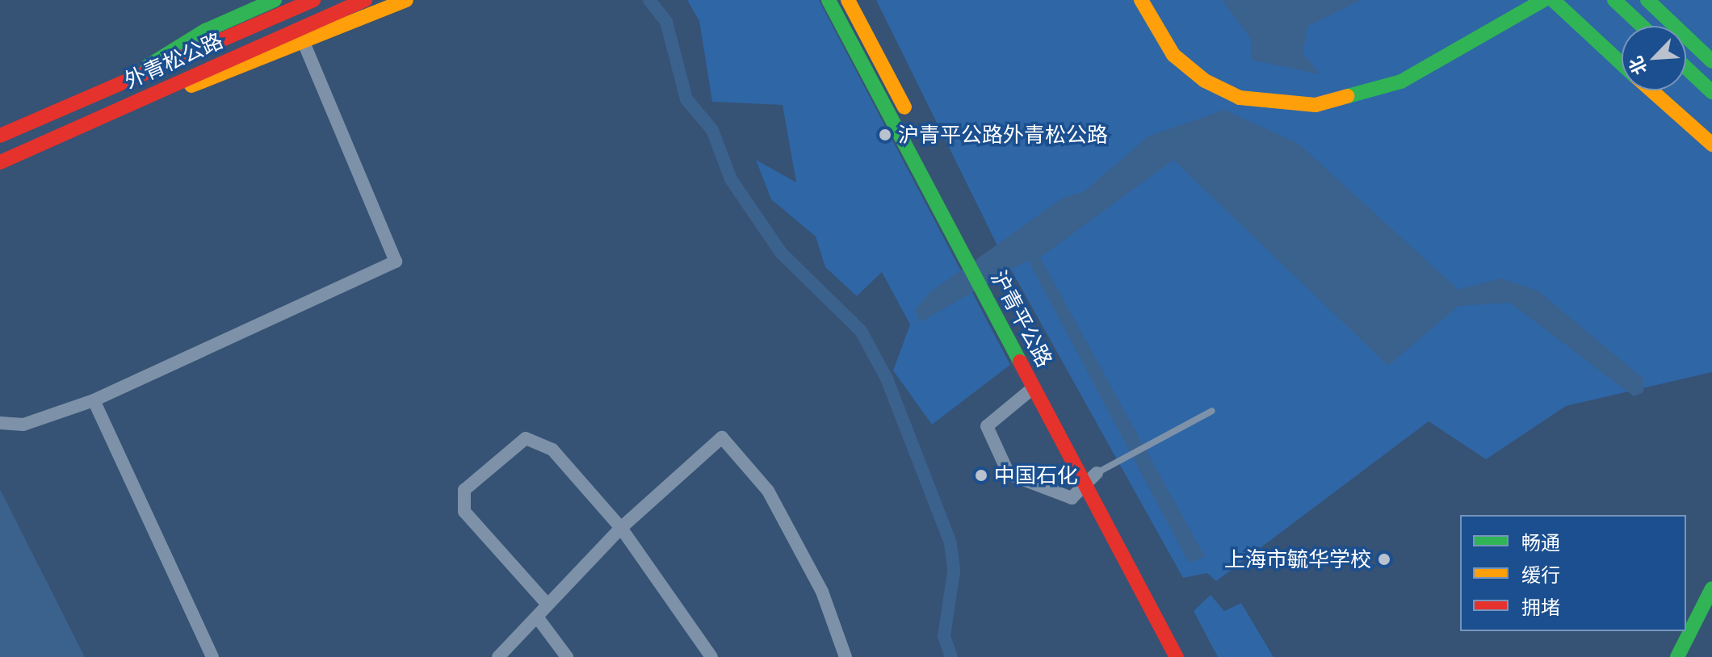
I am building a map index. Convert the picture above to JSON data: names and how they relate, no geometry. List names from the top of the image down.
{
  "streets": {
    "main road": ["外青松公路", "沪青平公路"]
  },
  "places": ["沪青平公路外青松公路", "中国石化", "上海市毓华学校"],
  "legend": ["畅通", "缓行", "拥堵"],
  "north": "bottom left"
}
